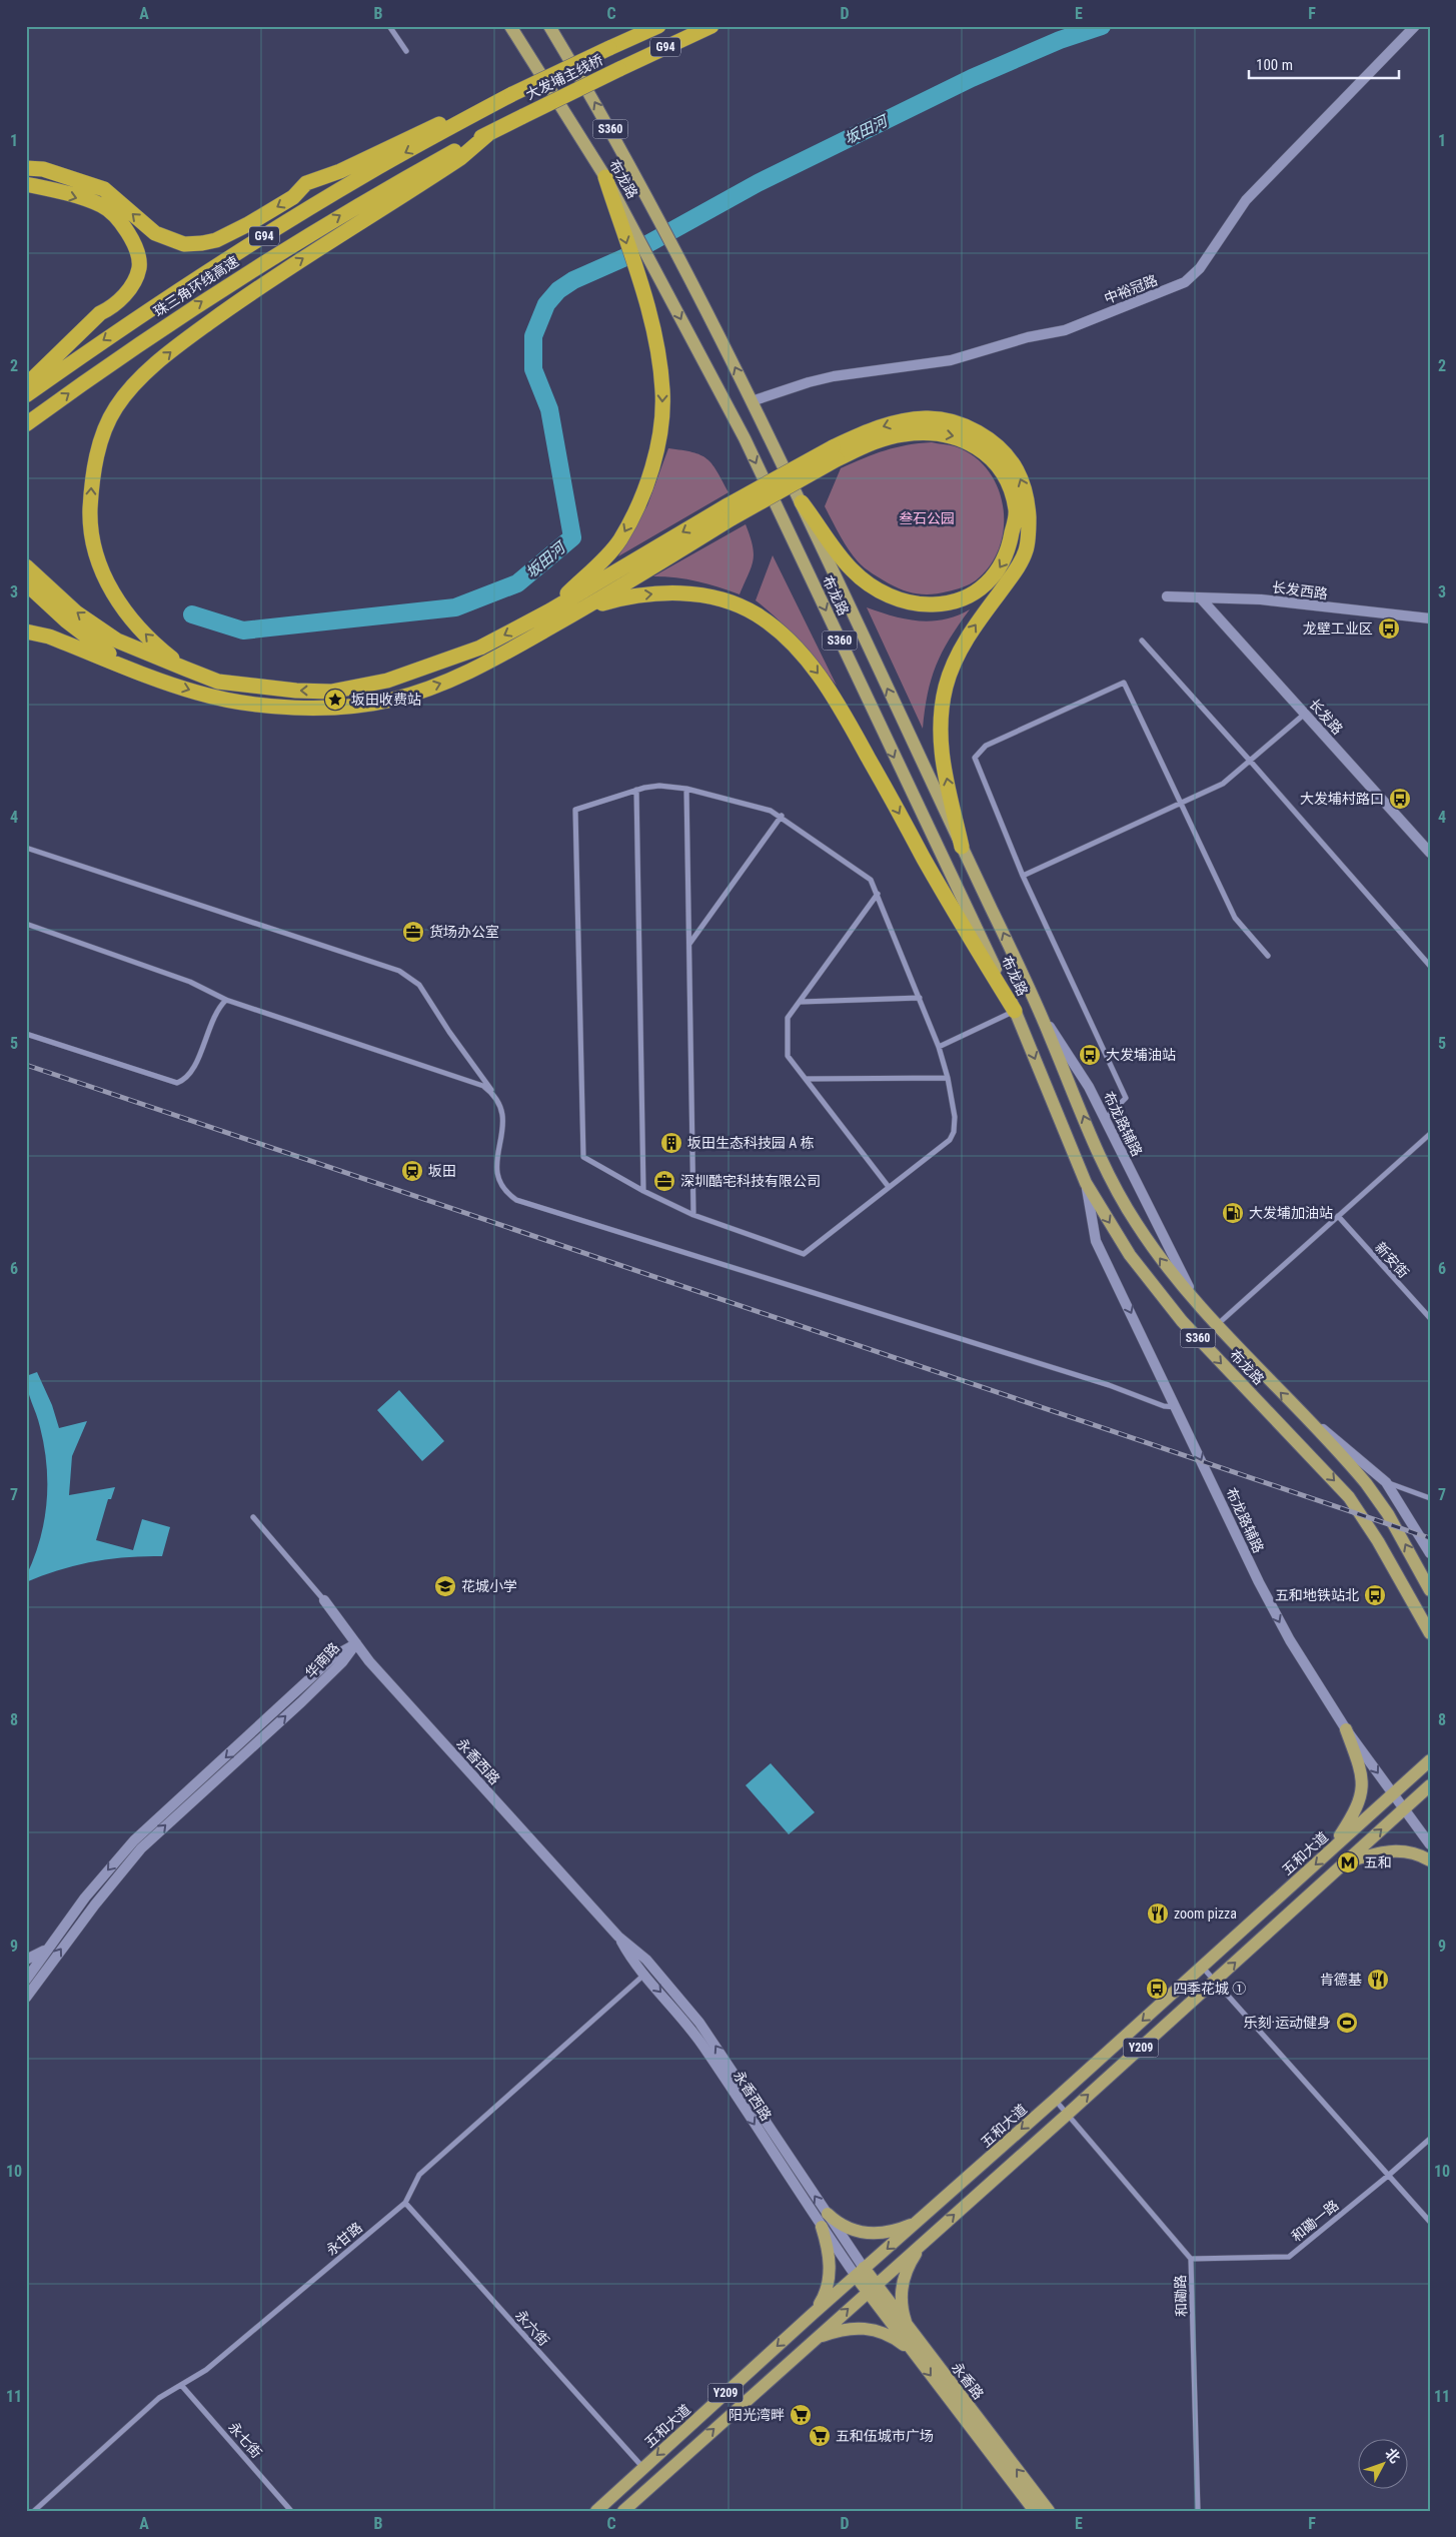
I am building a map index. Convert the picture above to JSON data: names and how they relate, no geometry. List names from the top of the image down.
{
  "streets": {
    "highway": ["G94", "大发埔主线桥", "珠三角环线高速"],
    "main road": [
      "S360",
      "布龙路",
      "中裕冠路",
      "长发西路",
      "长发路",
      "布龙路辅路",
      "华南路",
      "永香西路",
      "五和大道",
      "Y209",
      "永香路"
    ],
    "street": [
      "新安街",
      "和磡一路",
      "永甘路",
      "和磡路",
      "永六街",
      "永七街"
    ]
  },
  "crossings": [
    ["大发埔主线桥", "珠三角环线高速"],
    ["布龙路", "中裕冠路"],
    ["布龙路", "布龙路辅路"],
    ["长发西路", "长发路"],
    ["布龙路辅路", "五和大道"],
    ["布龙路辅路", "Y209"],
    ["华南路", "永香西路"],
    ["永香西路", "五和大道"],
    ["永香西路", "永甘路"],
    ["永香西路", "永香路"],
    ["五和大道", "和磡路"],
    ["五和大道", "永六街"],
    ["五和大道", "永香路"],
    ["Y209", "和磡路"],
    ["Y209", "永香路"],
    ["和磡一路", "和磡路"],
    ["永甘路", "永六街"],
    ["永甘路", "永七街"]
  ],
  "one_way": ["布龙路辅路"],
  "water": ["坂田河"],
  "parks": ["叁石公园"],
  "places": {
    "bus stop": [
      "龙壁工业区",
      "大发埔村路口",
      "大发埔油站",
      "五和地铁站北",
      "四季花城 ①"
    ],
    "place": ["坂田收费站"],
    "office": ["货场办公室", "深圳酷宅科技有限公司"],
    "building": ["坂田生态科技园 A 栋"],
    "station": ["坂田"],
    "fuel station": ["大发埔加油站"],
    "school or university": ["花城小学"],
    "metro station": ["五和"],
    "restaurant": ["zoom pizza", "肯德基"],
    "sports": ["乐刻·运动健身"],
    "supermarket": ["阳光湾畔", "五和伍城市广场"]
  },
  "scale_bar": "100 m",
  "north": "top right",
  "grid": {
    "columns": [
      "A",
      "B",
      "C",
      "D",
      "E",
      "F"
    ],
    "rows": [
      "1",
      "2",
      "3",
      "4",
      "5",
      "6",
      "7",
      "8",
      "9",
      "10",
      "11"
    ]
  }
}
